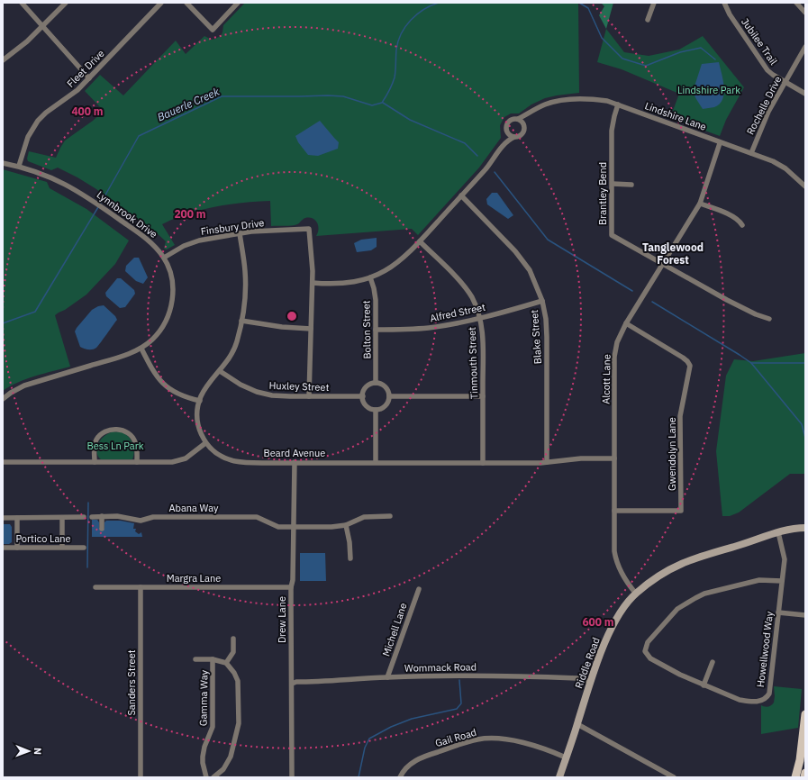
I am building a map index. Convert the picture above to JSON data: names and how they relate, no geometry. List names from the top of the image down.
{
  "streets": {
    "street": [
      "Jubilee Trail",
      "Fleet Drive",
      "Rochelle Drive",
      "Lindshire Lane",
      "Brantley Bend",
      "Lynnbrook Drive",
      "Finsbury Drive",
      "Alfred Street",
      "Bolton Street",
      "Blake Street",
      "Tinmouth Street",
      "Alcott Lane",
      "Huxley Street",
      "Beard Avenue",
      "Gwendolyn Lane",
      "Abana Way",
      "Portico Lane",
      "Margra Lane",
      "Drew Lane",
      "Michell Lane",
      "Howellwood Way",
      "Riddle Road",
      "Wommack Road",
      "Sanders Street",
      "Gamma Way",
      "Gail Road"
    ]
  },
  "crossings": [
    ["Jubilee Trail", "Rochelle Drive"],
    ["Fleet Drive", "Lynnbrook Drive"],
    ["Rochelle Drive", "Lindshire Lane"],
    ["Lindshire Lane", "Brantley Bend"],
    ["Lindshire Lane", "Finsbury Drive"],
    ["Lindshire Lane", "Bolton Street"],
    ["Lindshire Lane", "Blake Street"],
    ["Lindshire Lane", "Tinmouth Street"],
    ["Lindshire Lane", "Alcott Lane"],
    ["Brantley Bend", "Alcott Lane"],
    ["Lynnbrook Drive", "Finsbury Drive"],
    ["Finsbury Drive", "Beard Avenue"],
    ["Alfred Street", "Bolton Street"],
    ["Alfred Street", "Blake Street"],
    ["Alfred Street", "Tinmouth Street"],
    ["Bolton Street", "Huxley Street"],
    ["Blake Street", "Beard Avenue"],
    ["Tinmouth Street", "Beard Avenue"],
    ["Alcott Lane", "Beard Avenue"],
    ["Alcott Lane", "Gwendolyn Lane"],
    ["Alcott Lane", "Riddle Road"],
    ["Huxley Street", "Beard Avenue"],
    ["Beard Avenue", "Drew Lane"],
    ["Abana Way", "Drew Lane"],
    ["Margra Lane", "Drew Lane"],
    ["Margra Lane", "Sanders Street"],
    ["Drew Lane", "Wommack Road"],
    ["Michell Lane", "Wommack Road"],
    ["Howellwood Way", "Riddle Road"],
    ["Riddle Road", "Wommack Road"],
    ["Riddle Road", "Gail Road"]
  ],
  "districts": ["Tanglewood Forest"],
  "water": ["Bauerle Creek"],
  "parks": ["Lindshire Park", "Bess Ln Park"],
  "north": "right",
  "rings": ["400 m", "200 m", "600 m"]
}
